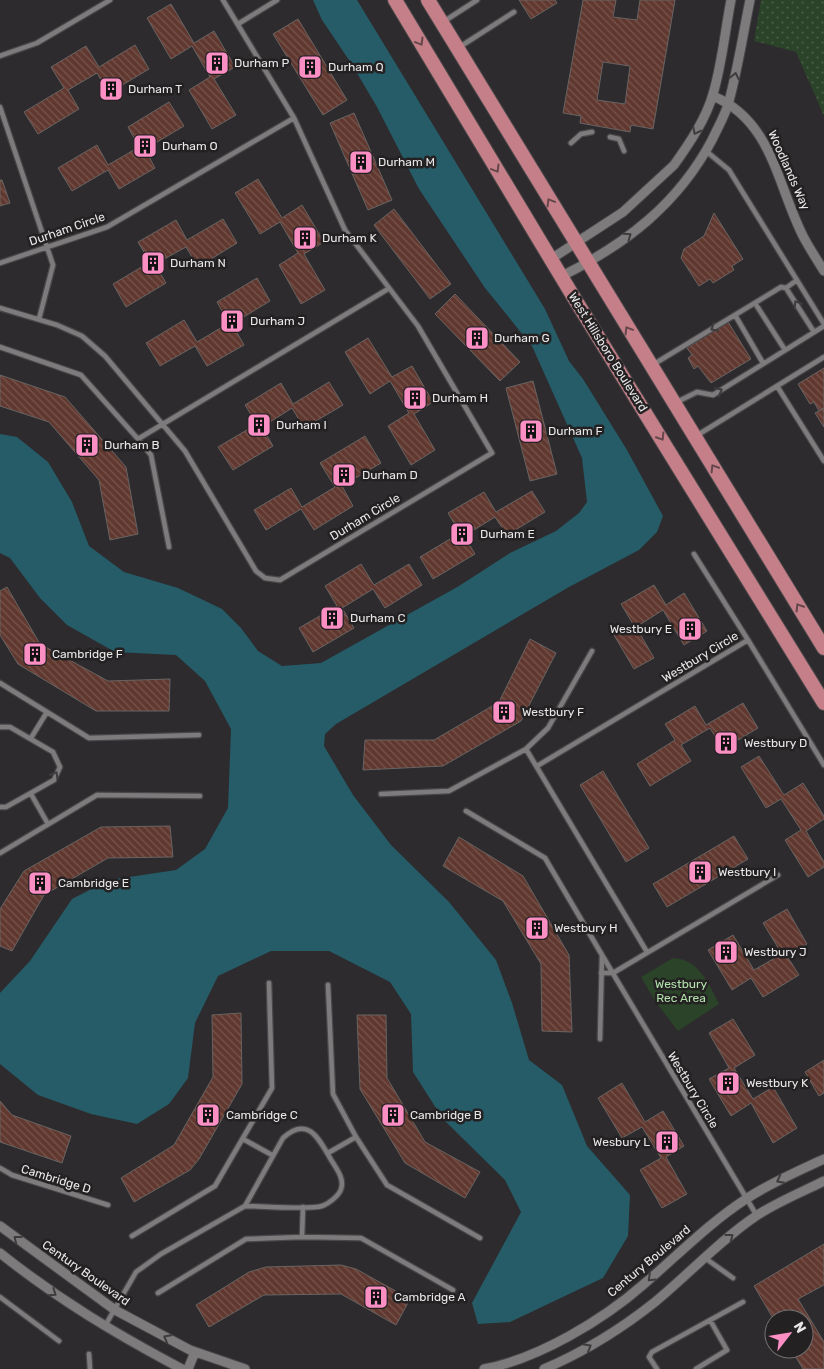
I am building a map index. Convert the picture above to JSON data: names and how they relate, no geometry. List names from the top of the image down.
{
  "streets": {
    "main road": ["West Hillsboro Boulevard"],
    "street": ["Woodlands Way", "Century Boulevard"],
    "lane": ["Durham Circle", "Westbury Circle", "Cambridge D"]
  },
  "crossings": [
    ["Westbury Circle", "Century Boulevard"]
  ],
  "one_way": ["Century Boulevard"],
  "parks": ["Westbury Rec Area"],
  "places": {
    "building": [
      "Durham P",
      "Durham Q",
      "Durham T",
      "Durham O",
      "Durham M",
      "Durham K",
      "Durham N",
      "Durham J",
      "Durham G",
      "Durham H",
      "Durham I",
      "Durham F",
      "Durham B",
      "Durham D",
      "Durham E",
      "Durham C",
      "Westbury E",
      "Cambridge F",
      "Westbury F",
      "Westbury D",
      "Westbury I",
      "Cambridge E",
      "Westbury H",
      "Westbury J",
      "Westbury K",
      "Cambridge C",
      "Cambridge B",
      "Wesbury L",
      "Cambridge A"
    ]
  },
  "north": "top right"
}
